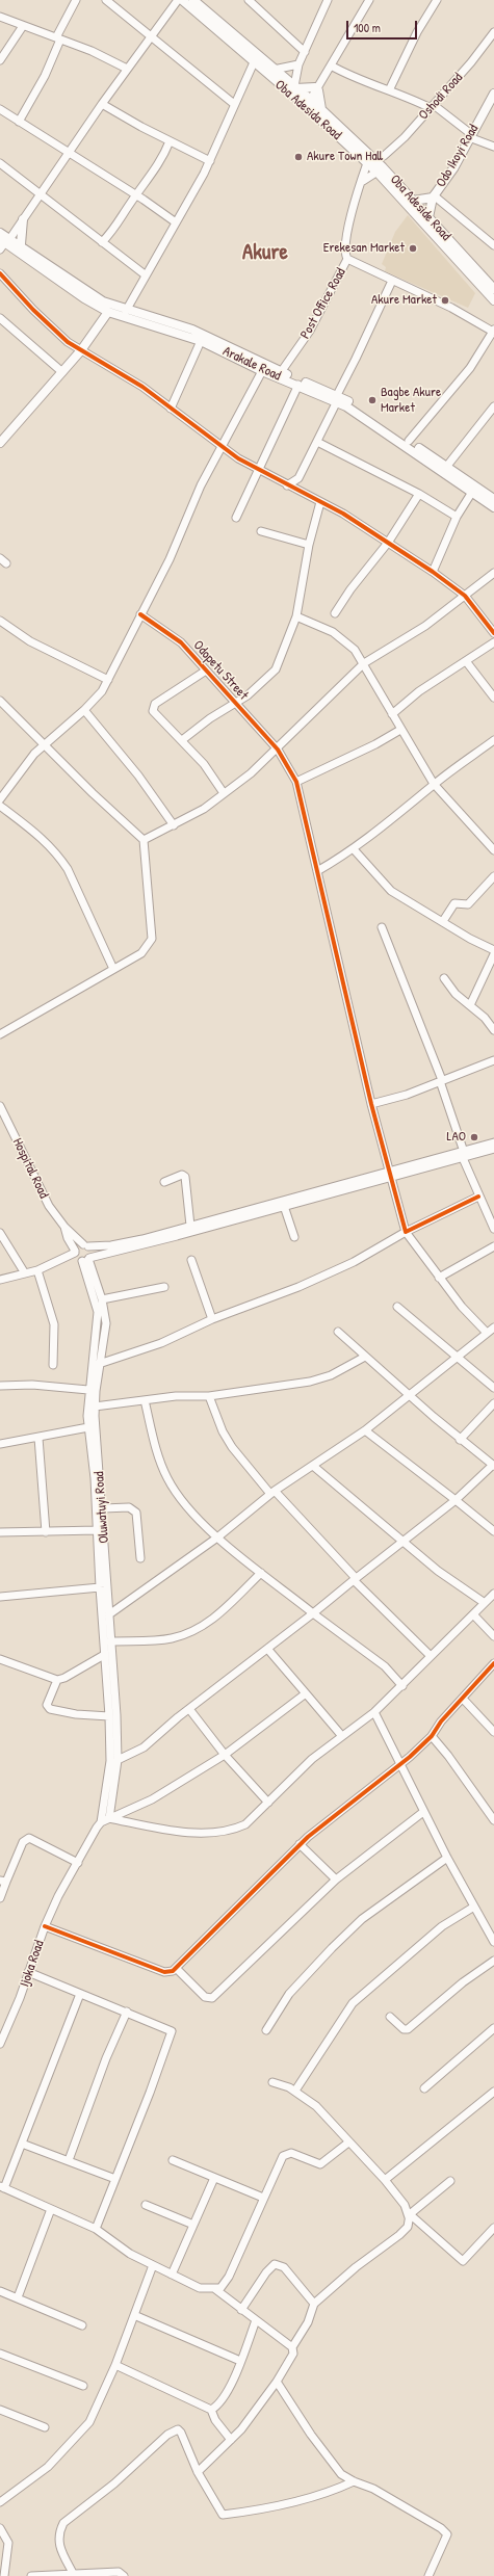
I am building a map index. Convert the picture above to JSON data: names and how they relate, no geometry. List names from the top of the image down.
{
  "streets": {
    "main road": [
      "Oba Adesida Road",
      "Odo Ikoyi Road",
      "Oba Adeside Road",
      "Arakale Road"
    ],
    "street": [
      "Oshodi Road",
      "Post Office Road",
      "Odopetu Street",
      "Hospital Road",
      "Oluwatuyi Road",
      "Ijoka Road"
    ]
  },
  "crossings": [
    ["Oba Adesida Road", "Oba Adeside Road"],
    ["Oba Adesida Road", "Post Office Road"],
    ["Post Office Road", "Arakale Road"]
  ],
  "districts": ["Akure"],
  "places": [
    "Akure Town Hall",
    "Erekesan Market",
    "Akure Market",
    "Bagbe Akure Market",
    "LAO"
  ],
  "scale_bar": "100 m"
}
